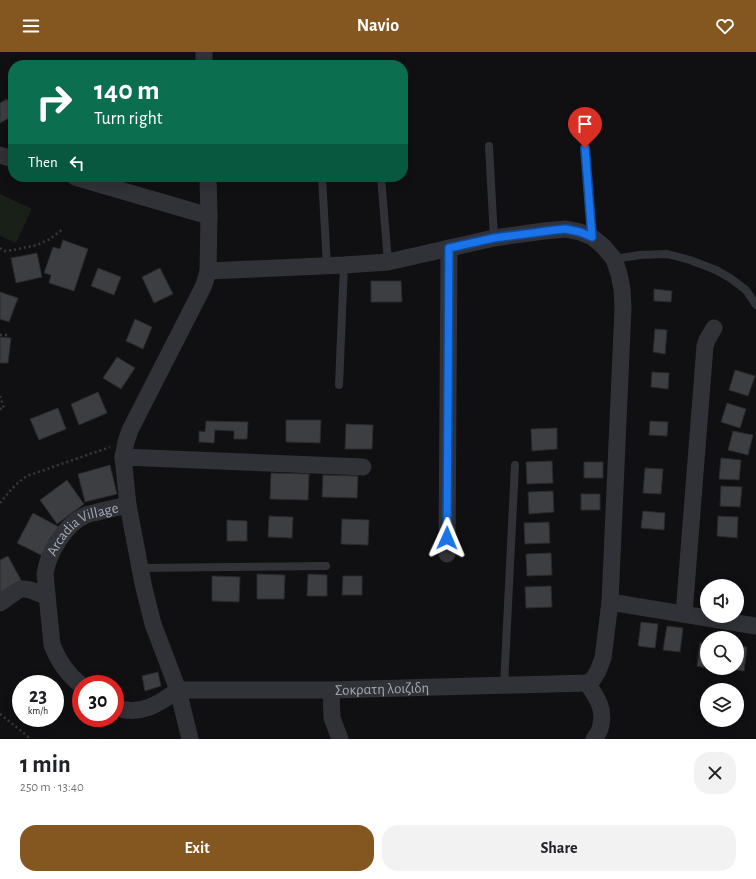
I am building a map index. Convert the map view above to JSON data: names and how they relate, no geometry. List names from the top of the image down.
{
  "streets": {
    "street": ["Arcadia Village", "Σοκρατη λοιζιδη"]
  },
  "page": {
    "header": "Navio",
    "turn": ["140 m", "Turn right"],
    "then": "Then",
    "speed": "23 km/h",
    "limit": "30",
    "heading": ["1 min", "250 m · 13:40"],
    "buttons": ["Exit", "Share"]
  }
}
